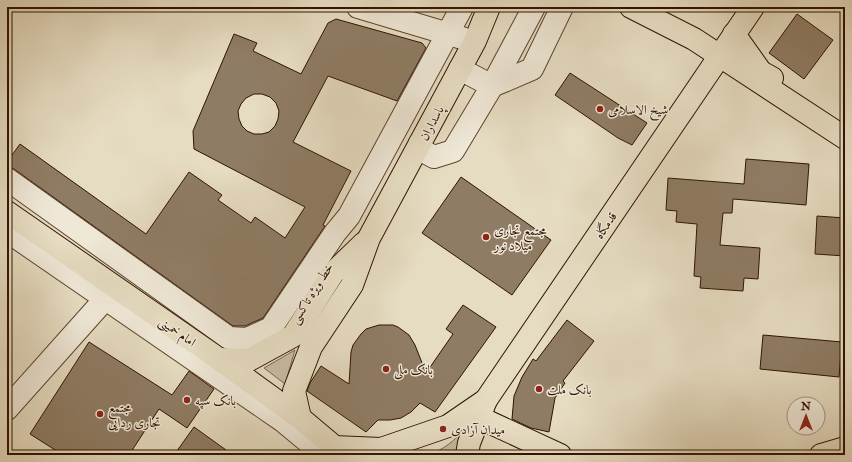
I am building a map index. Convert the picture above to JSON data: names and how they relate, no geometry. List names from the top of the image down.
{
  "streets": {
    "main road": ["پاسداران", "قدمگاه", "امام خمینی"],
    "street": ["خط ویژه تاکسی"]
  },
  "crossings": [
    ["پاسداران", "خط ویژه تاکسی"]
  ],
  "places": [
    "شیخ الاسلامی",
    "مجتمع تجاری میلاد نور",
    "بانک ملی",
    "بانک ملت",
    "بانک سپه",
    "مجتمع تجاری ردایی",
    "میدان آزادی"
  ],
  "north": "top"
}
